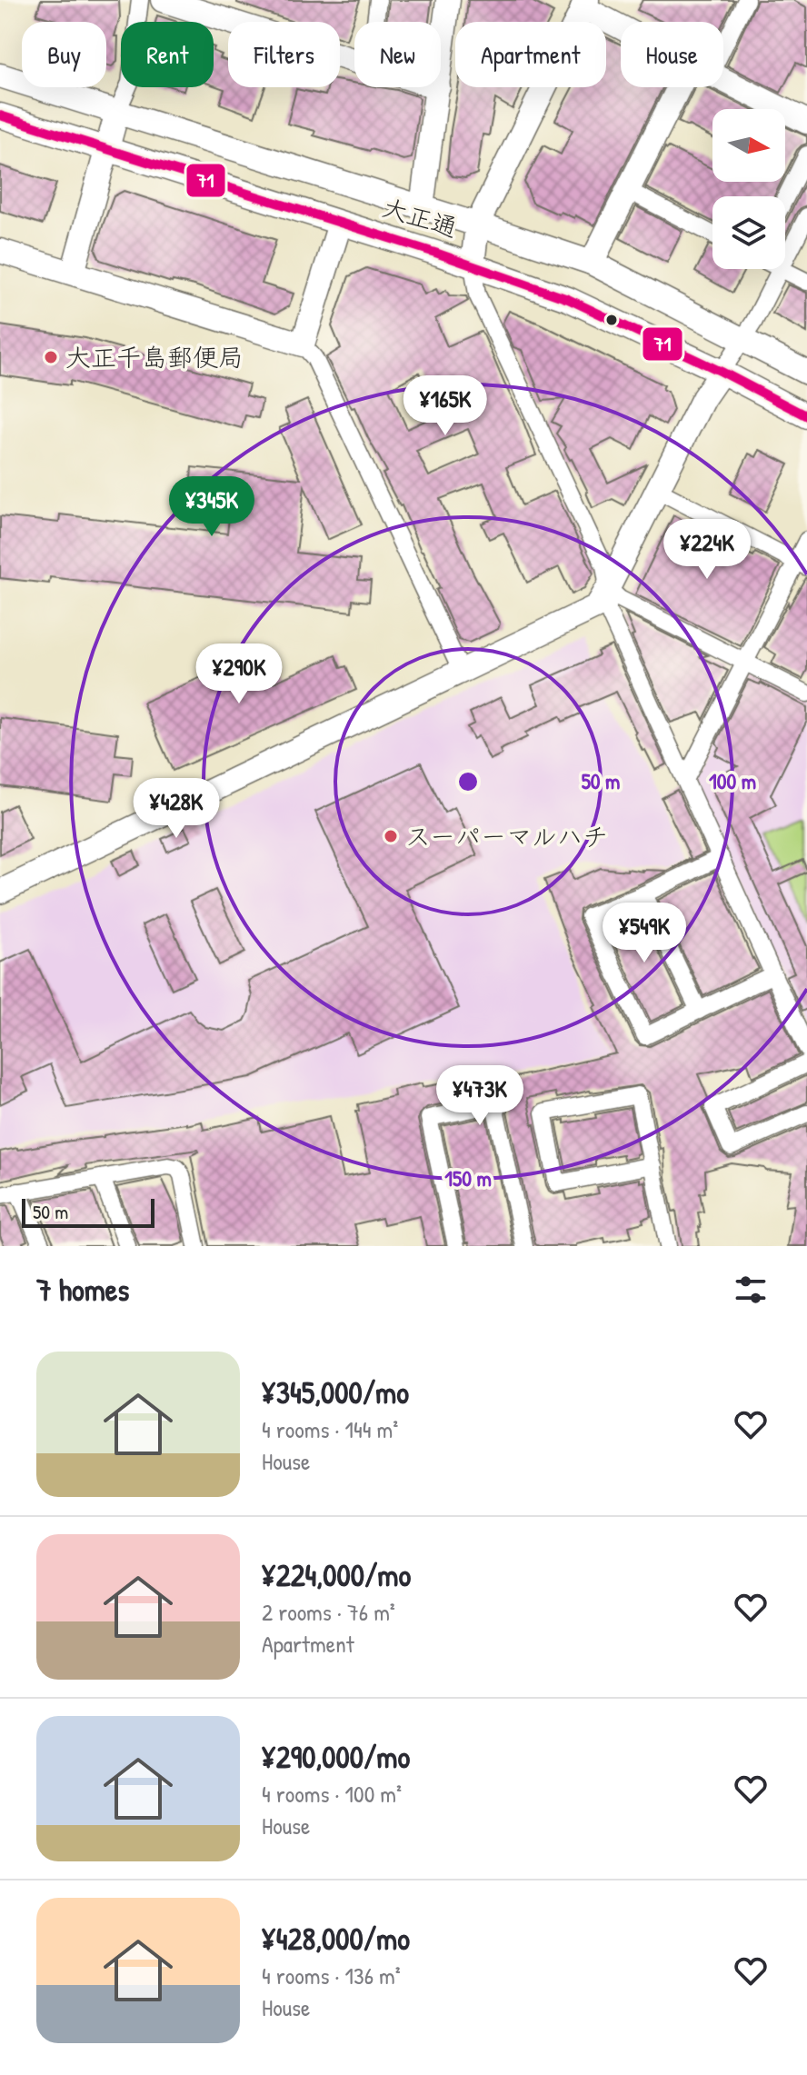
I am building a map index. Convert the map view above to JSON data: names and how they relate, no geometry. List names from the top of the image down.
{
  "streets": {
    "street": ["大正通"]
  },
  "places": ["大正千島郵便局", "スーパーマルハチ"],
  "lines": ["transit line 71"],
  "scale_bar": "50 m",
  "north": "right",
  "page": {
    "chip": [
      "Buy",
      "Rent",
      "Filters",
      "New",
      "Apartment",
      "House"
    ],
    "price": [
      "¥165K",
      "¥345K",
      "¥224K",
      "¥290K",
      "¥428K",
      "¥549K",
      "¥473K"
    ],
    "scale": "50 m",
    "heading": "7 homes",
    "list": [
      {
        "name": "¥345,000/mo",
        "note": "4 rooms · 144 m² · House"
      },
      {
        "name": "¥224,000/mo",
        "note": "2 rooms · 76 m² · Apartment"
      },
      {
        "name": "¥290,000/mo",
        "note": "4 rooms · 100 m² · House"
      },
      {
        "name": "¥428,000/mo",
        "note": "4 rooms · 136 m² · House"
      }
    ]
  },
  "rings": ["50 m", "100 m", "150 m"]
}
